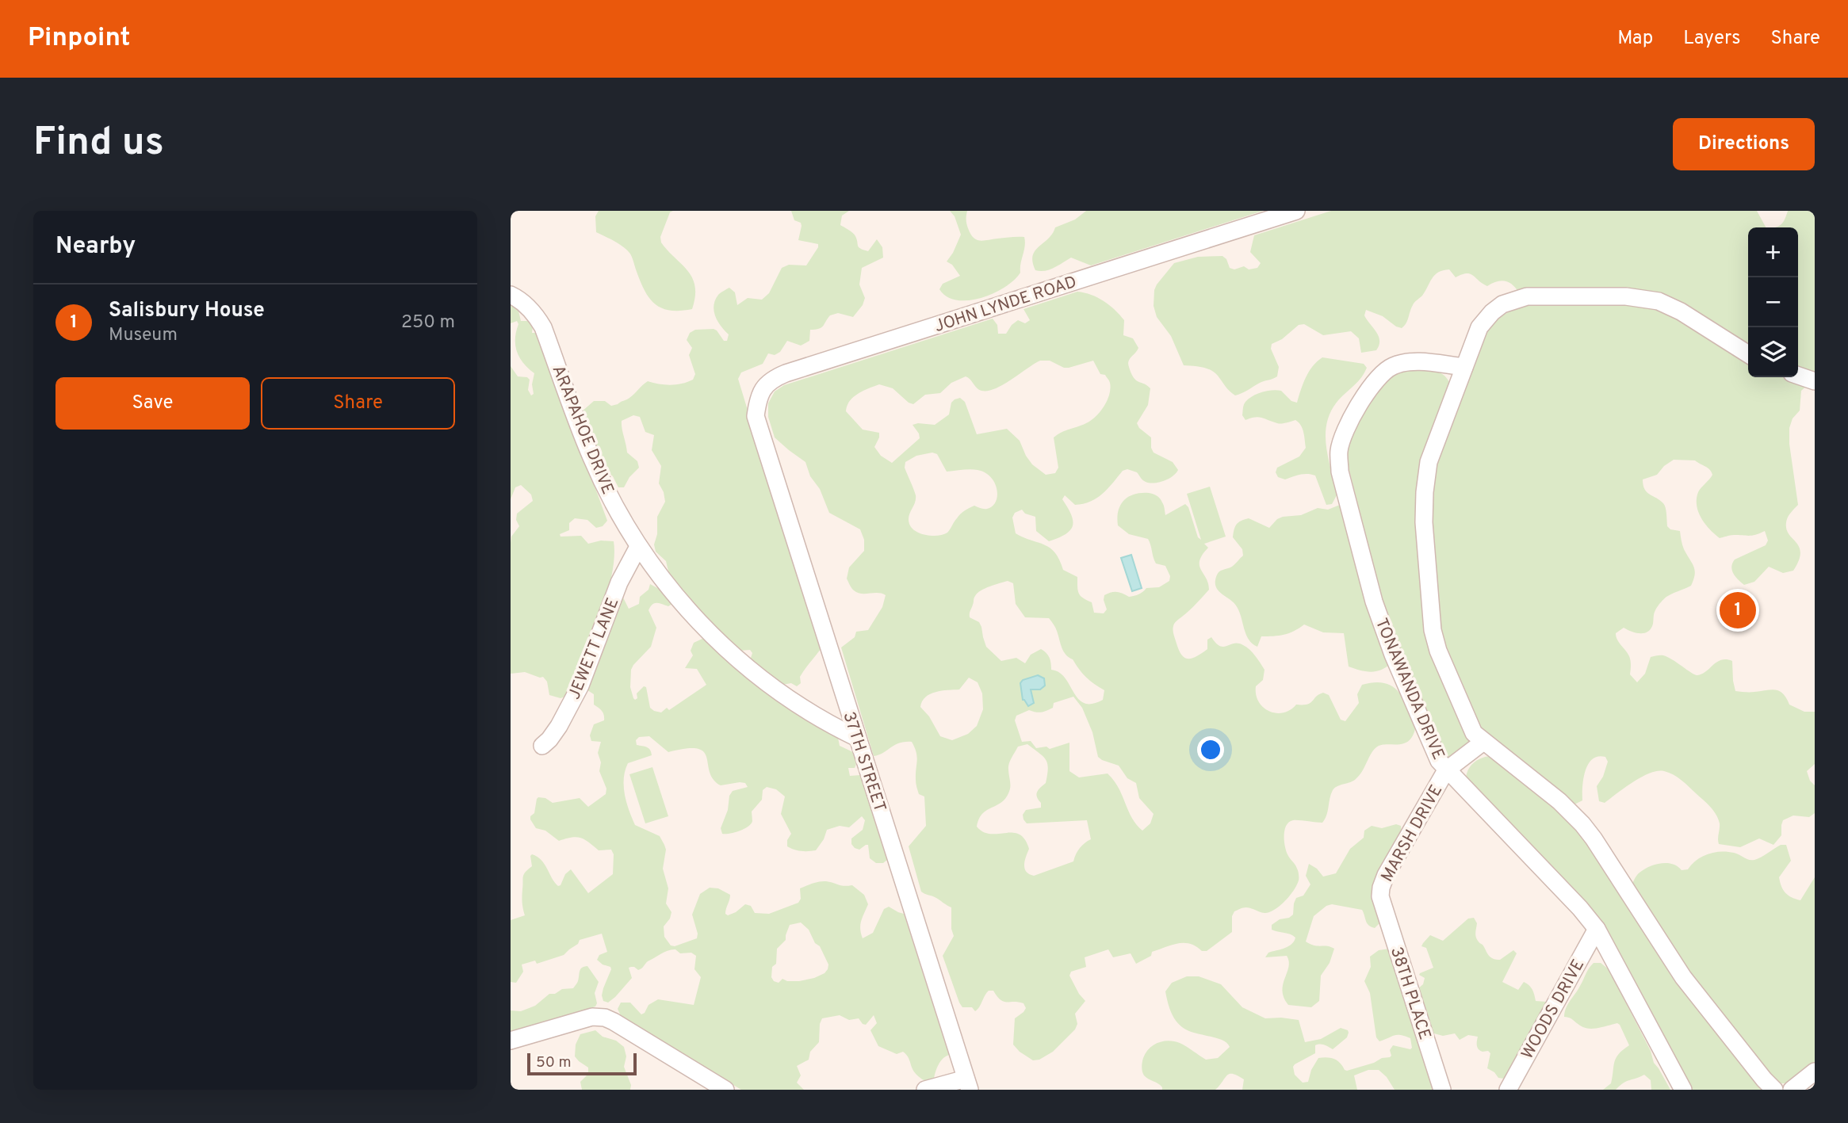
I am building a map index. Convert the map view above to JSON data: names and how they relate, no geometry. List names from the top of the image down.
{
  "streets": {
    "street": [
      "JOHN LYNDE ROAD",
      "ARAPAHOE DRIVE",
      "JEWETT LANE",
      "TONAWANDA DRIVE",
      "37TH STREET",
      "MARSH DRIVE",
      "38TH PLACE",
      "WOODS DRIVE"
    ]
  },
  "crossings": [
    ["JOHN LYNDE ROAD", "37TH STREET"],
    ["ARAPAHOE DRIVE", "JEWETT LANE"],
    ["ARAPAHOE DRIVE", "37TH STREET"],
    ["TONAWANDA DRIVE", "MARSH DRIVE"],
    ["TONAWANDA DRIVE", "WOODS DRIVE"],
    ["MARSH DRIVE", "38TH PLACE"]
  ],
  "scale_bar": "50 m",
  "page": {
    "header": "Pinpoint",
    "nav": ["Map", "Layers", "Share"],
    "buttons": [
      "Directions",
      ["Save", "Share"]
    ],
    "title": "Find us",
    "heading": "Nearby",
    "map_buttons": ["+", "−"],
    "list": [
      {
        "mark": "1",
        "name": "Salisbury House",
        "note": "Museum",
        "value": "250 m"
      }
    ],
    "pins": "1",
    "scale": "50 m"
  }
}
